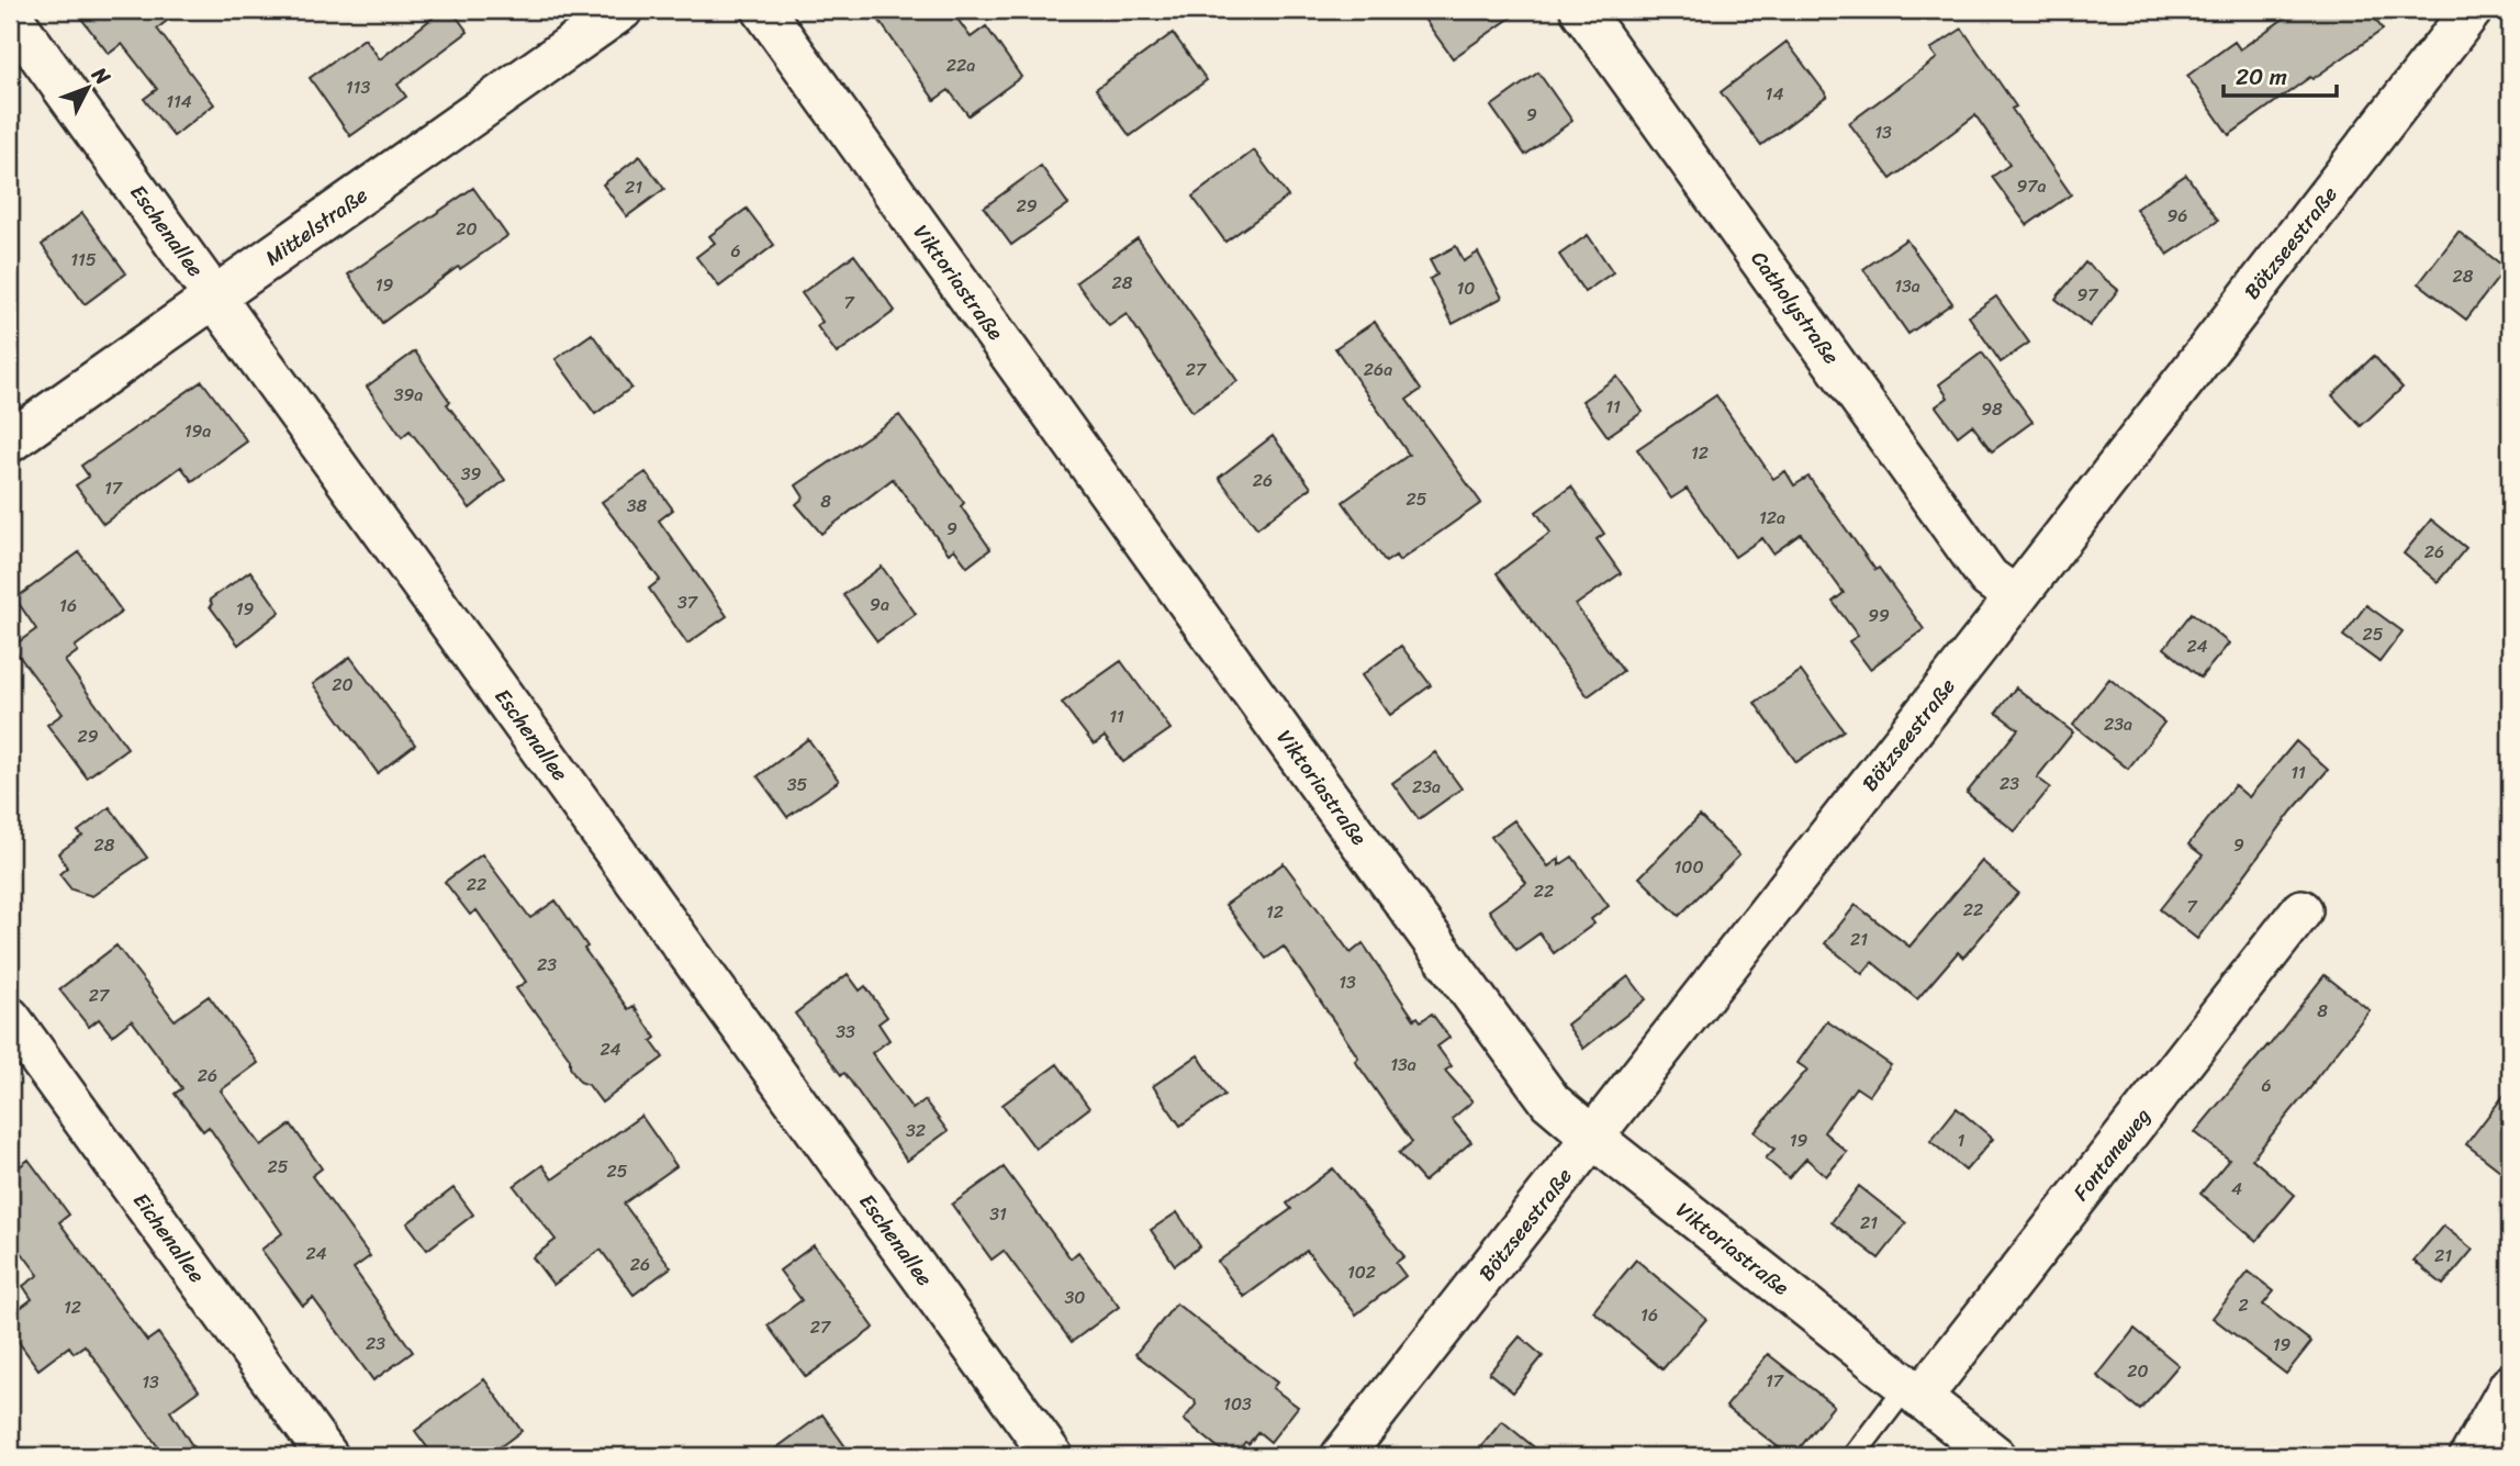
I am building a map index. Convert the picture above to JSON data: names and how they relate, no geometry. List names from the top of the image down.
{
  "streets": {
    "street": [
      "Mittelstraße",
      "Eschenallee",
      "Bötzseestraße",
      "Viktoriastraße",
      "Catholystraße",
      "Fontaneweg",
      "Eichenallee"
    ]
  },
  "crossings": [
    ["Mittelstraße", "Eschenallee"],
    ["Bötzseestraße", "Viktoriastraße"],
    ["Bötzseestraße", "Catholystraße"],
    ["Viktoriastraße", "Fontaneweg"]
  ],
  "house_numbers": [
    "22a",
    "113",
    "14",
    "114",
    "9",
    "13",
    "97a",
    "21",
    "29",
    "96",
    "20",
    "6",
    "115",
    "28",
    "28",
    "19",
    "13a",
    "10",
    "97",
    "7",
    "27",
    "26a",
    "39a",
    "11",
    "98",
    "19a",
    "12",
    "39",
    "26",
    "17",
    "25",
    "8",
    "38",
    "12a",
    "9",
    "26",
    "37",
    "9a",
    "16",
    "19",
    "99",
    "25",
    "24",
    "20",
    "11",
    "23a",
    "29",
    "11",
    "23",
    "35",
    "23a",
    "28",
    "9",
    "100",
    "22",
    "22",
    "7",
    "22",
    "12",
    "21",
    "23",
    "13",
    "27",
    "8",
    "33",
    "24",
    "13a",
    "26",
    "6",
    "32",
    "19",
    "1",
    "25",
    "25",
    "4",
    "31",
    "21",
    "24",
    "21",
    "26",
    "102",
    "30",
    "2",
    "12",
    "16",
    "27",
    "23",
    "19",
    "20",
    "17",
    "13",
    "103"
  ],
  "scale_bar": "20 m",
  "north": "top right"
}
